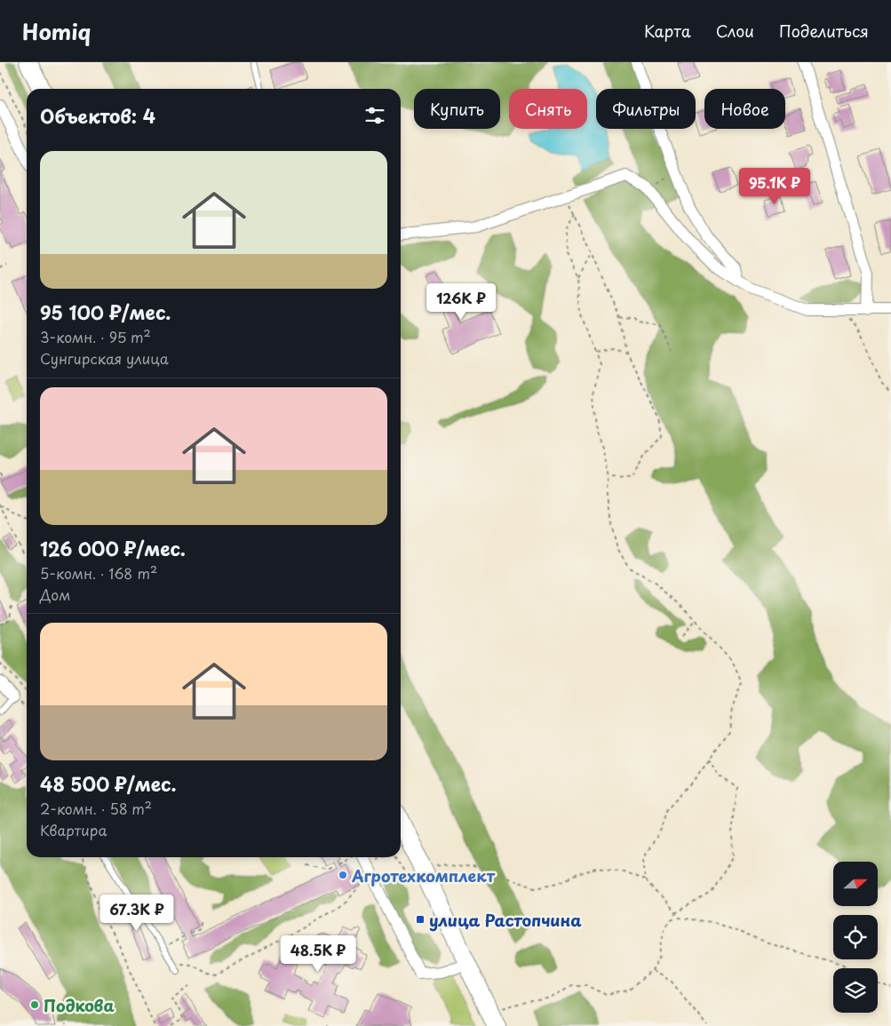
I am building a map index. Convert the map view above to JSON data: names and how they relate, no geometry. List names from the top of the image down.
{
  "places": {
    "other": ["Агротехкомплект", "Подкова"],
    "transit": ["улица Растопчина"]
  },
  "north": "right",
  "page": {
    "header": "Homiq",
    "nav": ["Карта", "Слои", "Поделиться"],
    "chip": [
      "Купить",
      "Снять",
      "Фильтры",
      "Новое"
    ],
    "heading": "Объектов: 4",
    "list": [
      {
        "name": "95 100 ₽/мес.",
        "note": "3-комн. · 95 m² · Сунгирская улица"
      },
      {
        "name": "126 000 ₽/мес.",
        "note": "5-комн. · 168 m² · Дом"
      },
      {
        "name": "48 500 ₽/мес.",
        "note": "2-комн. · 58 m² · Квартира"
      }
    ],
    "price": [
      "95.1K ₽",
      "126K ₽",
      "67.3K ₽",
      "48.5K ₽"
    ]
  }
}
